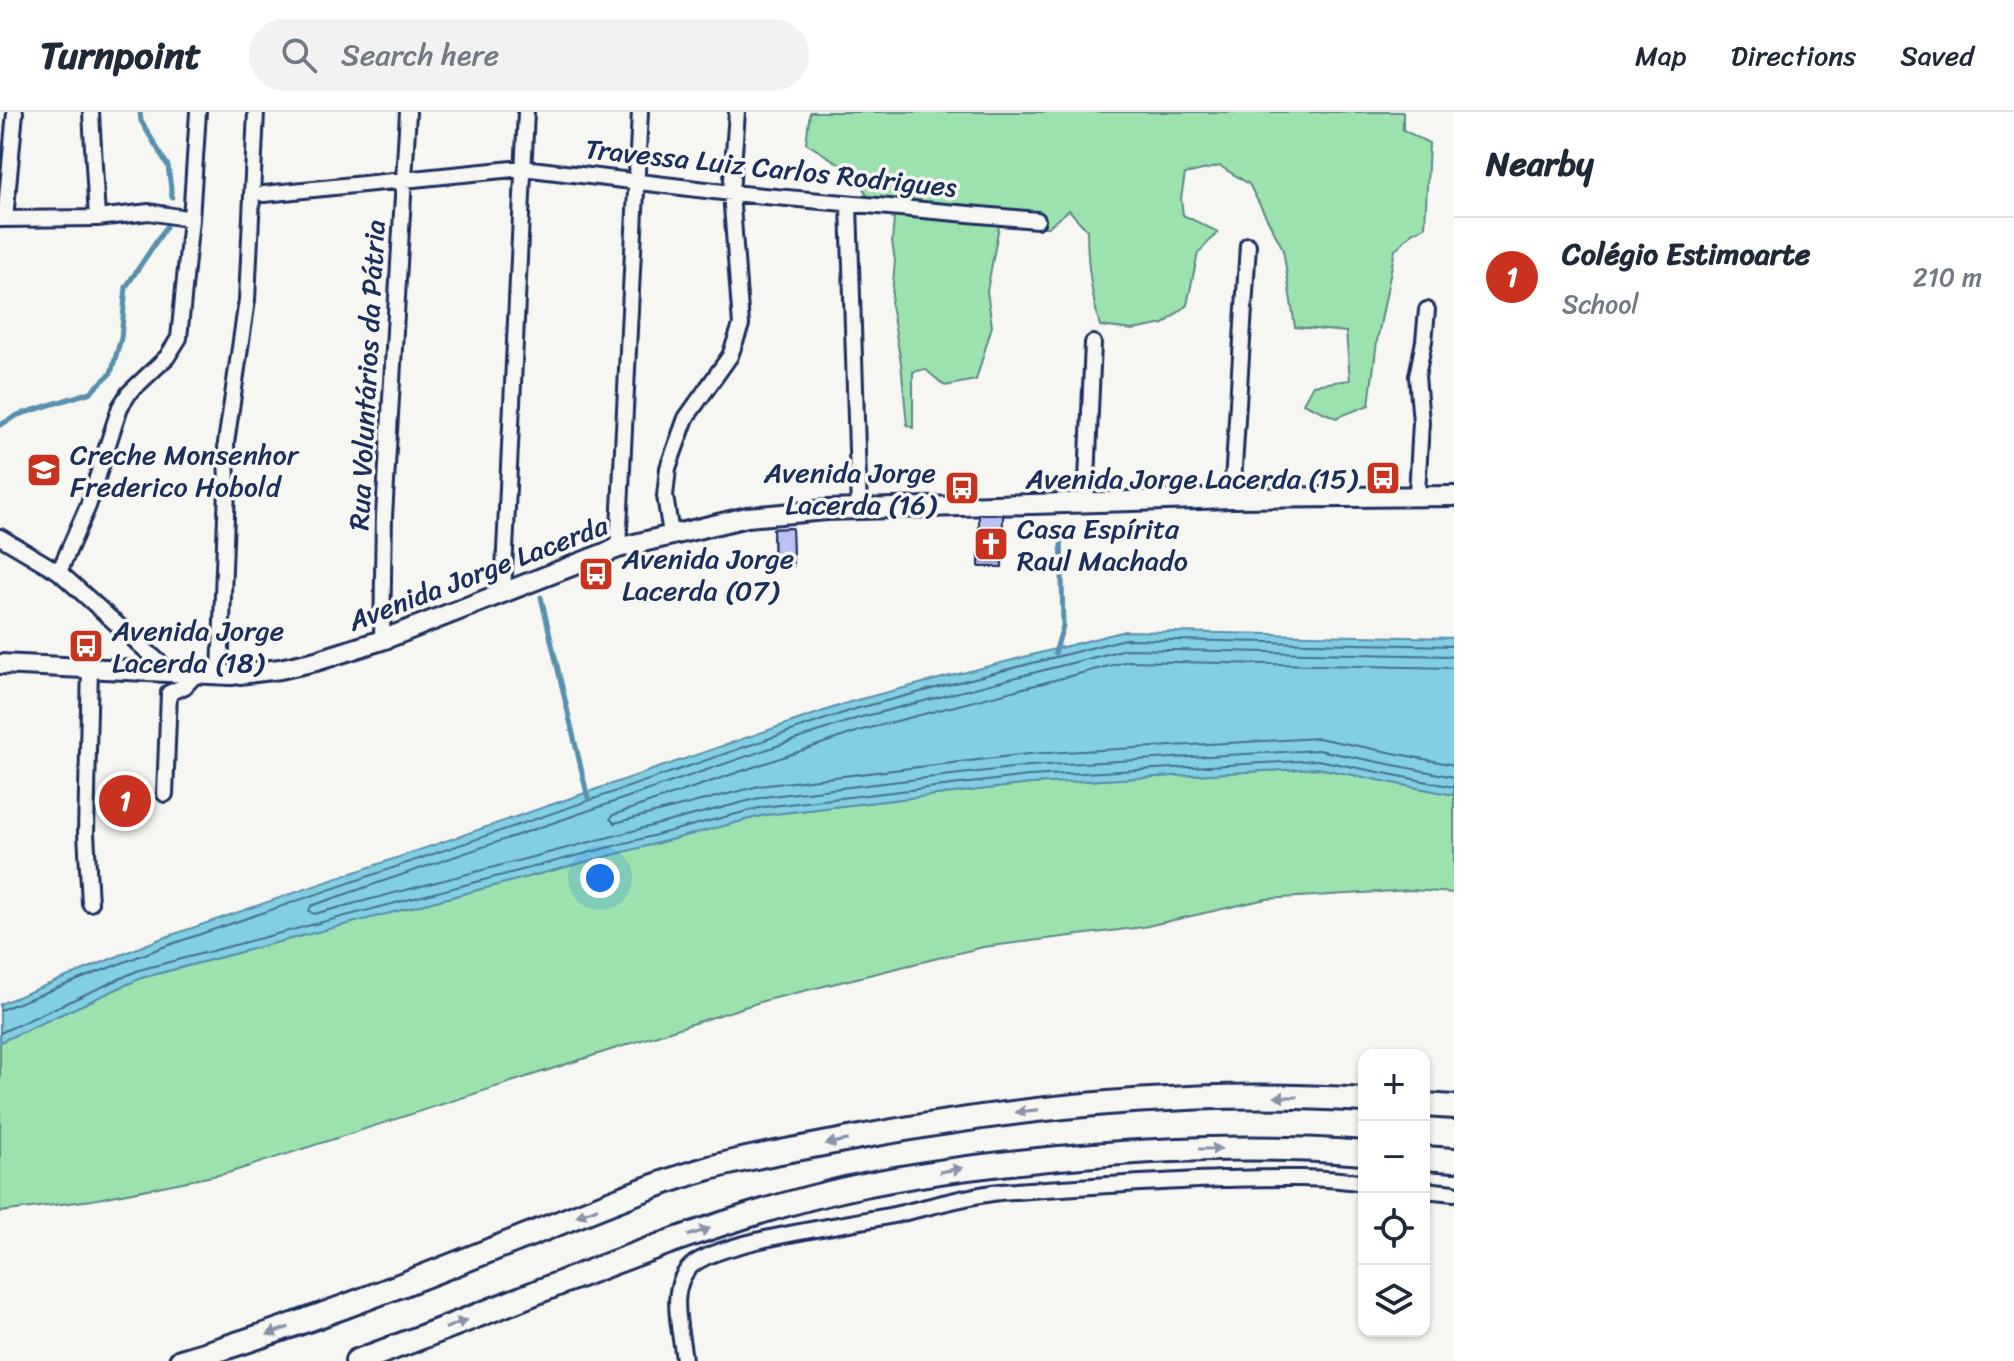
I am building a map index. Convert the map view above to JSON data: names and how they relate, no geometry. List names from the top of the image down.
{
  "streets": {
    "main road": ["Avenida Jorge Lacerda"],
    "street": ["Travessa Luiz Carlos Rodrigues", "Rua Voluntários da Pátria"]
  },
  "crossings": [
    ["Travessa Luiz Carlos Rodrigues", "Rua Voluntários da Pátria"],
    ["Rua Voluntários da Pátria", "Avenida Jorge Lacerda"]
  ],
  "places": {
    "school or university": ["Creche Monsenhor Frederico Hobold"],
    "bus stop": [
      "Avenida Jorge Lacerda (15)",
      "Avenida Jorge Lacerda (16)",
      "Avenida Jorge Lacerda (07)",
      "Avenida Jorge Lacerda (18)"
    ],
    "church": ["Casa Espírita Raul Machado"]
  },
  "page": {
    "header": "Turnpoint",
    "search": "Search here",
    "nav": ["Map", "Directions", "Saved"],
    "heading": "Nearby",
    "list": [
      {
        "mark": "1",
        "name": "Colégio Estimoarte",
        "note": "School",
        "value": "210 m"
      }
    ],
    "pins": "1",
    "map_buttons": ["+", "−"]
  }
}
